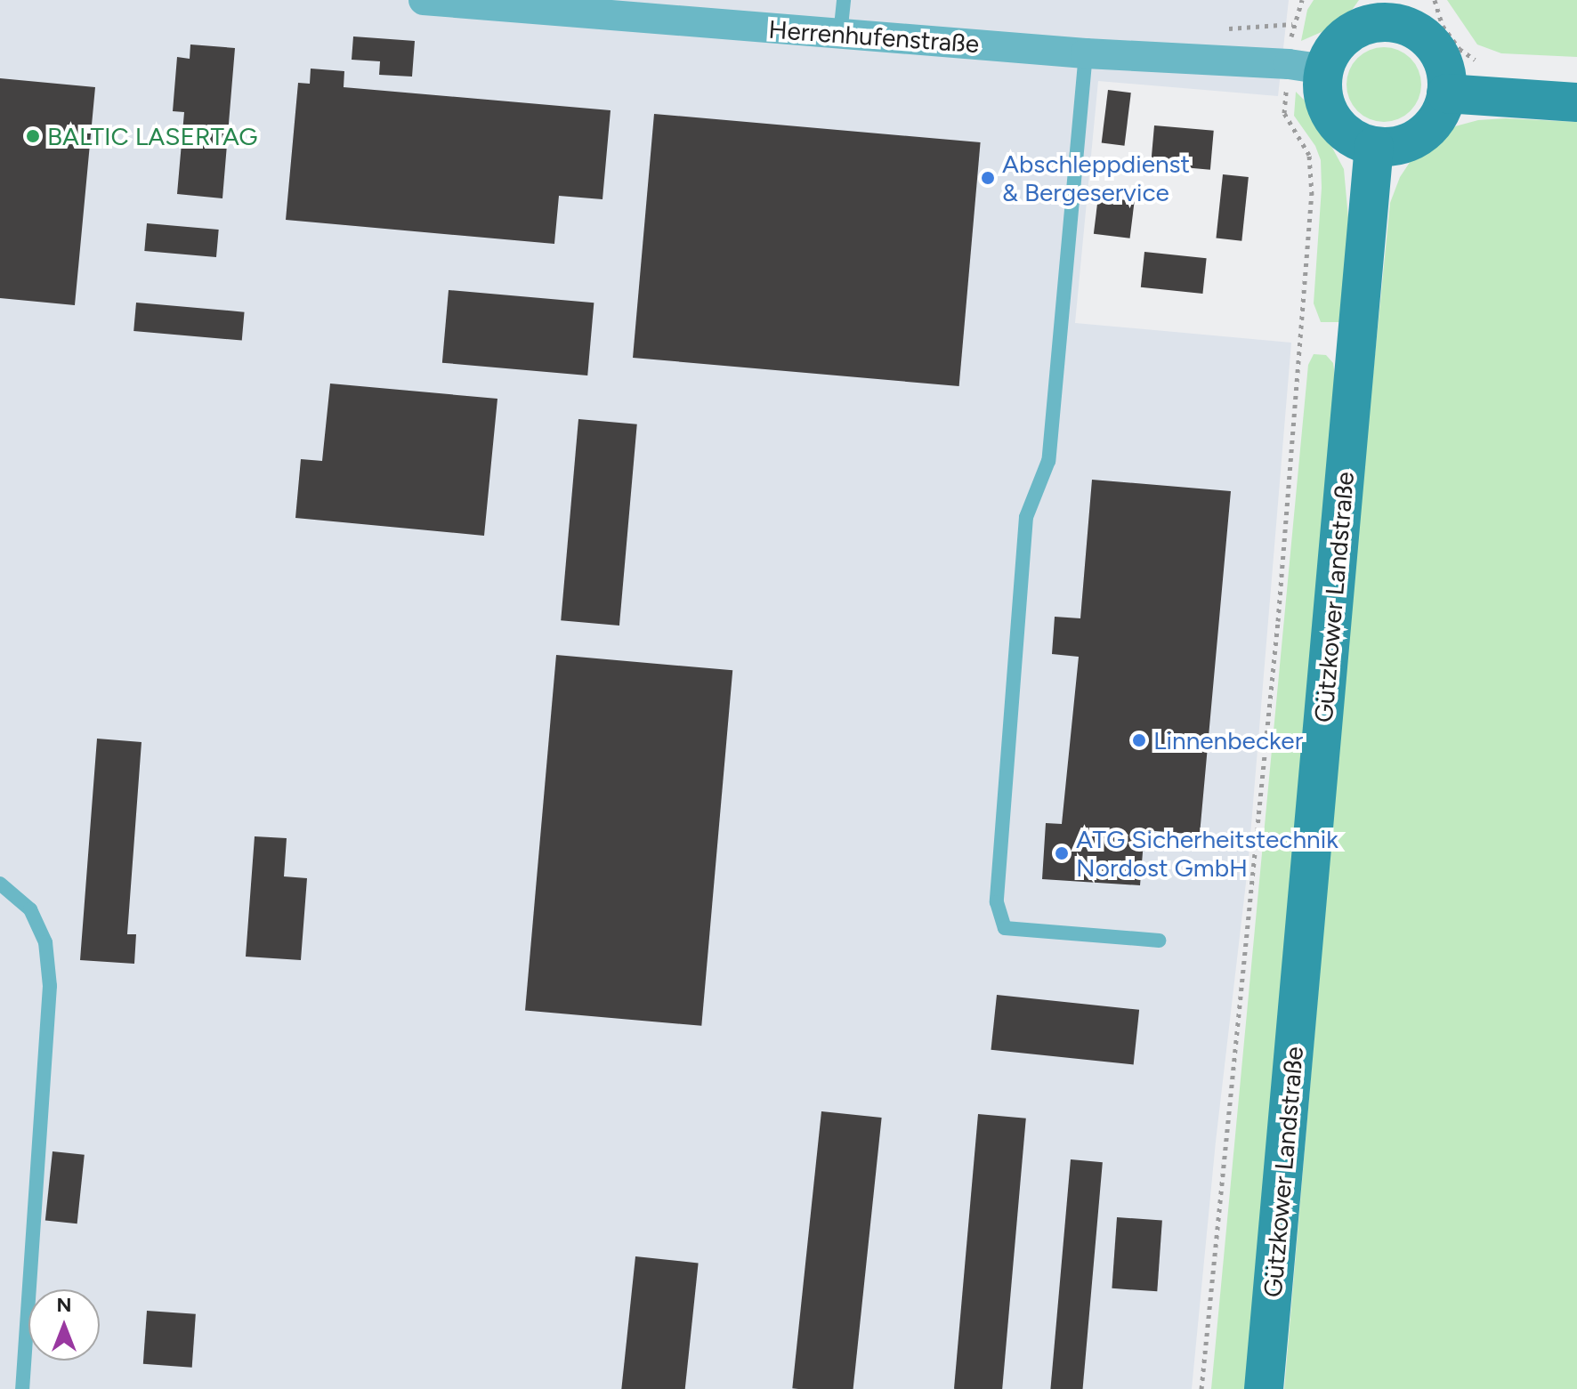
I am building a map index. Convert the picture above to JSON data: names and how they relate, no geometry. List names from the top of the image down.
{
  "streets": {
    "main road": ["Gützkower Landstraße"],
    "street": ["Herrenhufenstraße"]
  },
  "crossings": [
    ["Herrenhufenstraße", "Gützkower Landstraße"]
  ],
  "places": [
    "BALTIC LASERTAG",
    "Abschleppdienst & Bergeservice",
    "Linnenbecker",
    "ATG Sicherheitstechnik Nordost GmbH"
  ],
  "north": "top"
}
